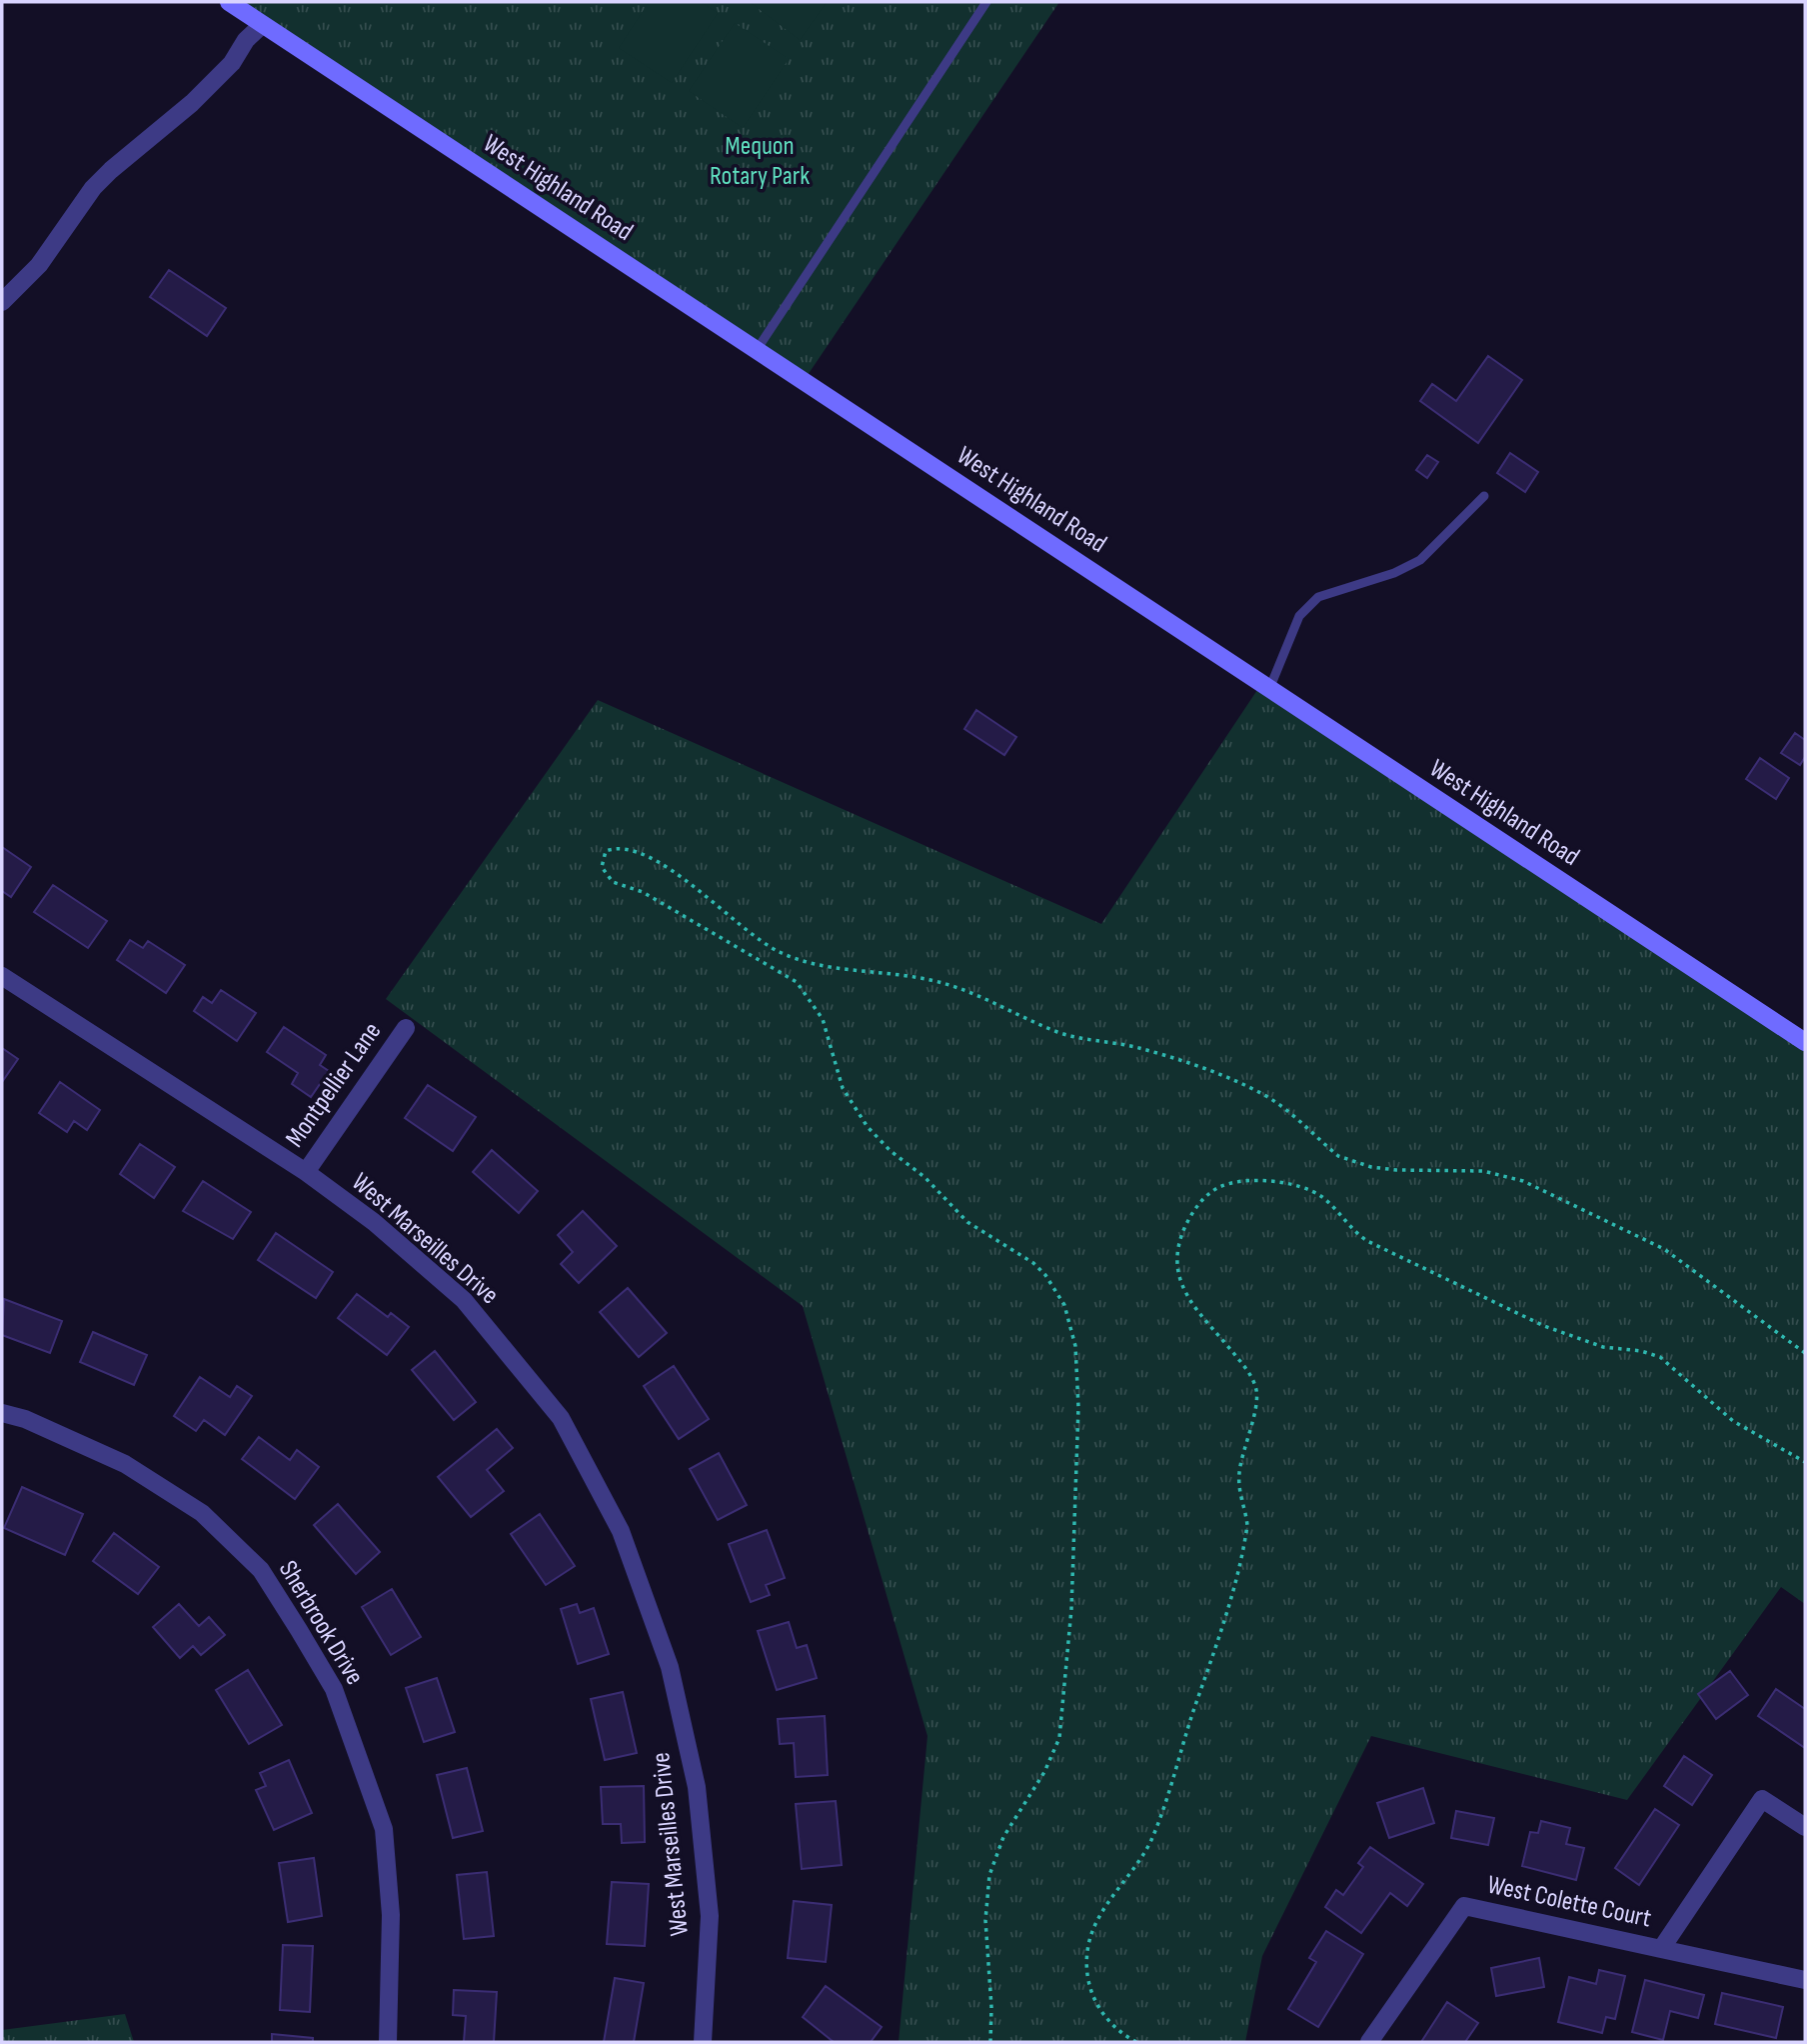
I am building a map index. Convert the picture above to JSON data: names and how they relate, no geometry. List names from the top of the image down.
{
  "streets": {
    "main road": ["West Highland Road"],
    "street": [
      "Montpellier Lane",
      "West Marseilles Drive",
      "Sherbrook Drive",
      "West Colette Court"
    ]
  },
  "crossings": [
    ["Montpellier Lane", "West Marseilles Drive"]
  ],
  "parks": ["Mequon Rotary Park"]
}
